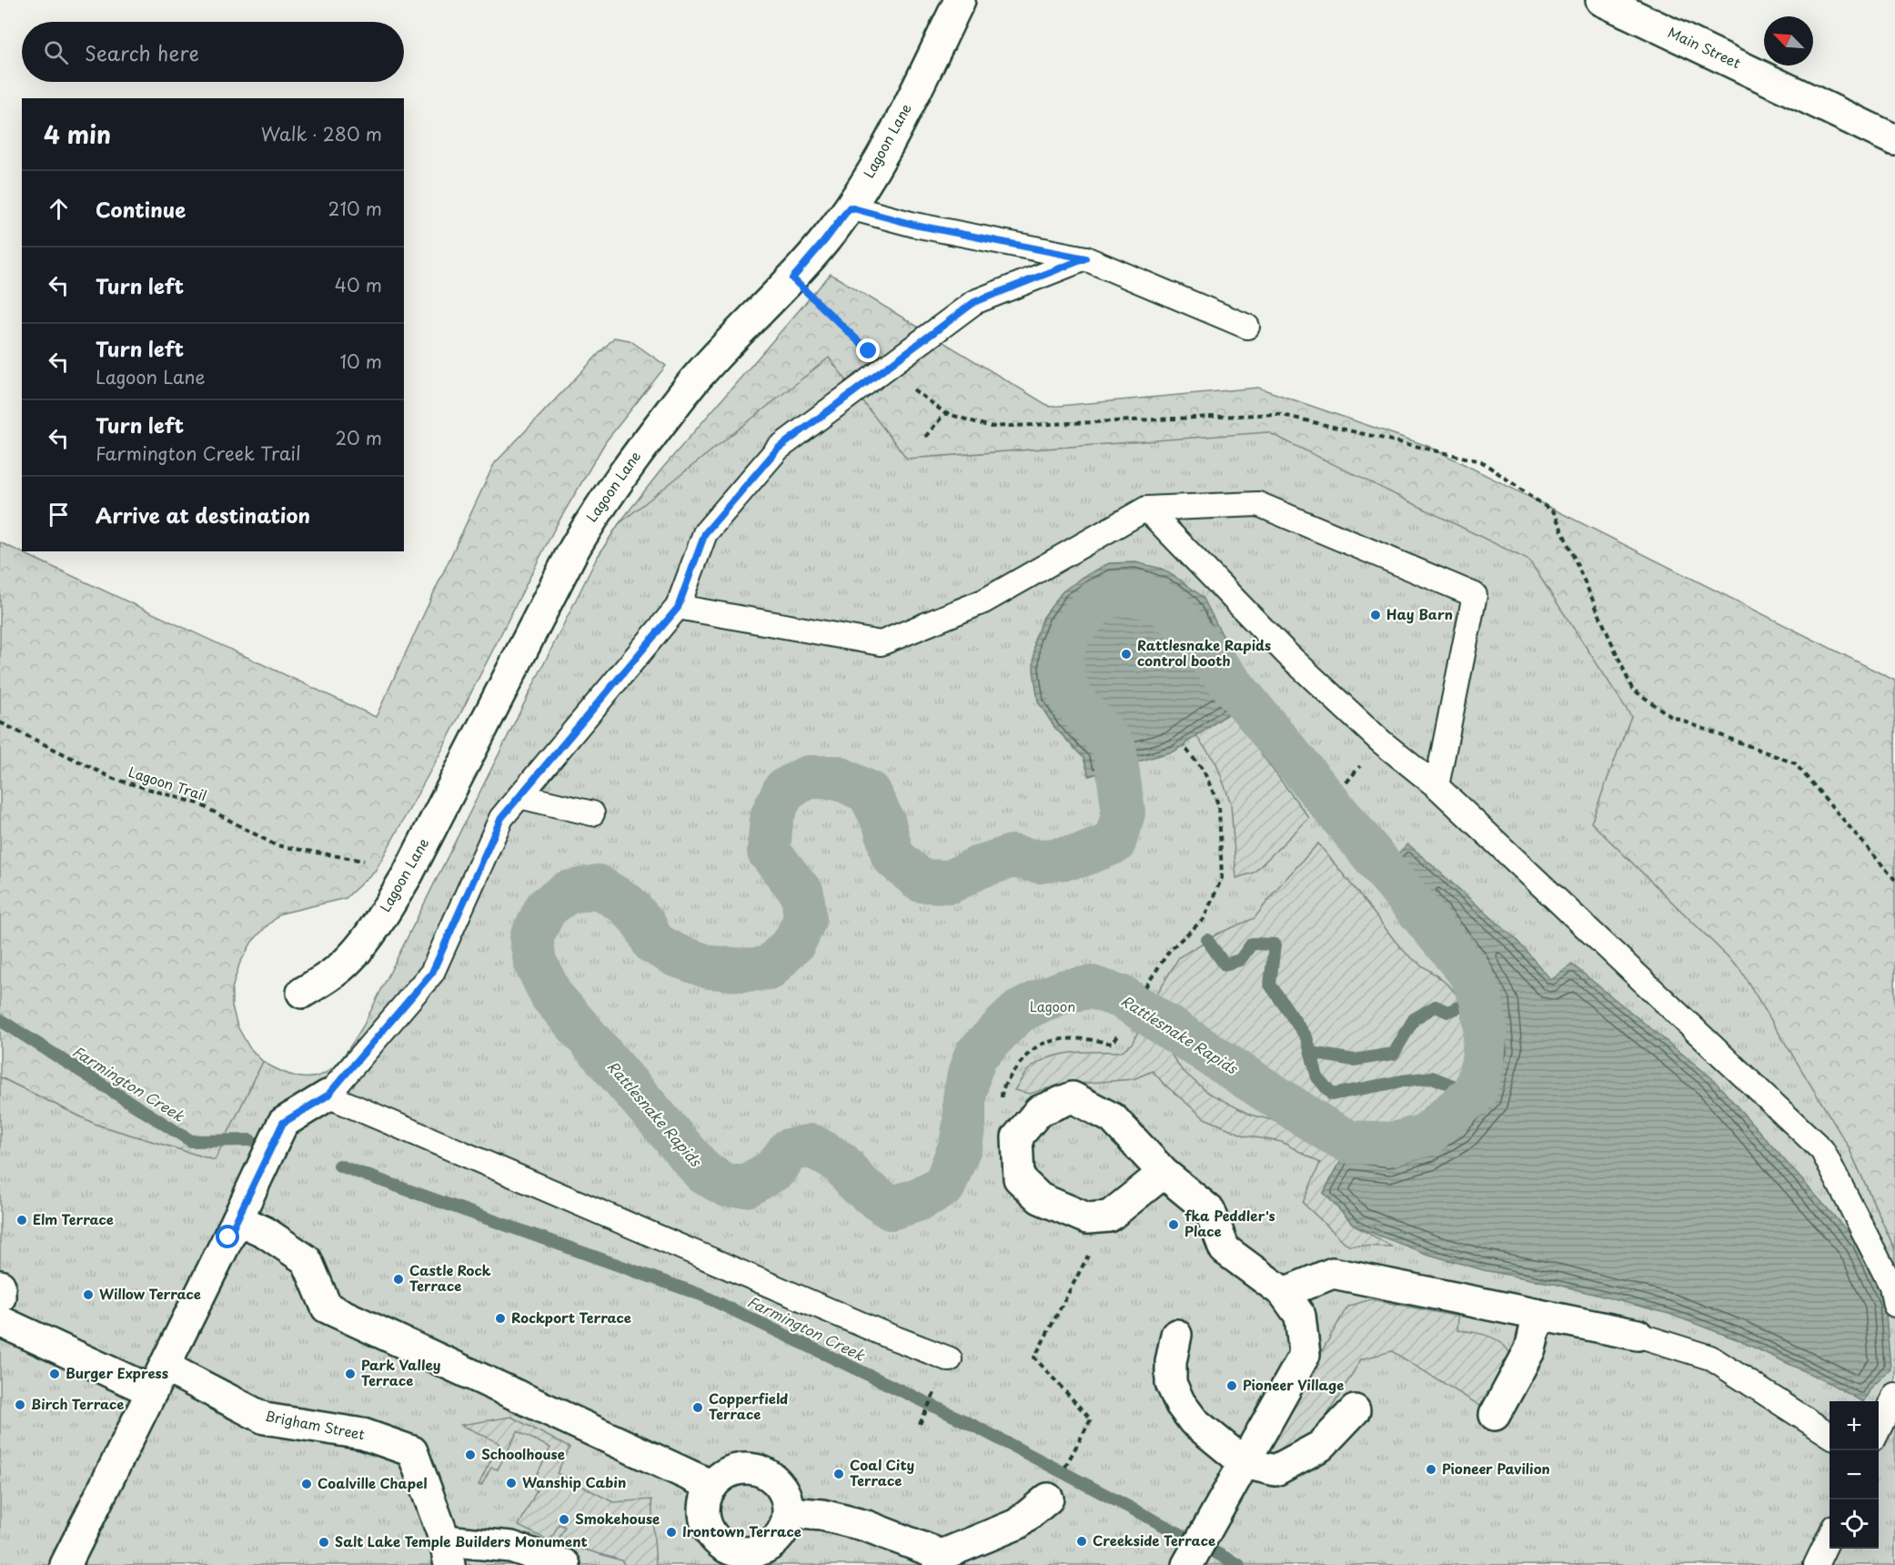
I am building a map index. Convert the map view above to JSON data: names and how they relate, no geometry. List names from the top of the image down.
{
  "streets": {
    "street": ["Main Street", "Lagoon Lane", "Brigham Street"],
    "path": ["Lagoon Trail"]
  },
  "water": ["Rattlesnake Rapids", "Farmington Creek"],
  "parks": ["Lagoon"],
  "places": [
    "Hay Barn",
    "Rattlesnake Rapids control booth",
    "Elm Terrace",
    "fka Peddler's Place",
    "Castle Rock Terrace",
    "Willow Terrace",
    "Rockport Terrace",
    "Burger Express",
    "Park Valley Terrace",
    "Pioneer Village",
    "Birch Terrace",
    "Copperfield Terrace",
    "Schoolhouse",
    "Pioneer Pavilion",
    "Coal City Terrace",
    "Wanship Cabin",
    "Coalville Chapel",
    "Smokehouse",
    "Irontown Terrace",
    "Creekside Terrace",
    "Salt Lake Temple Builders Monument"
  ],
  "north": "top left",
  "page": {
    "search": "Search here",
    "heading": ["4 min", "Walk · 280 m"],
    "list": [
      ["Continue", "210 m"],
      ["Turn left", "40 m"],
      ["Turn left", "Lagoon Lane", "10 m"],
      ["Turn left", "Farmington Creek Trail", "20 m"],
      "Arrive at destination"
    ],
    "map_buttons": ["+", "−"]
  }
}
